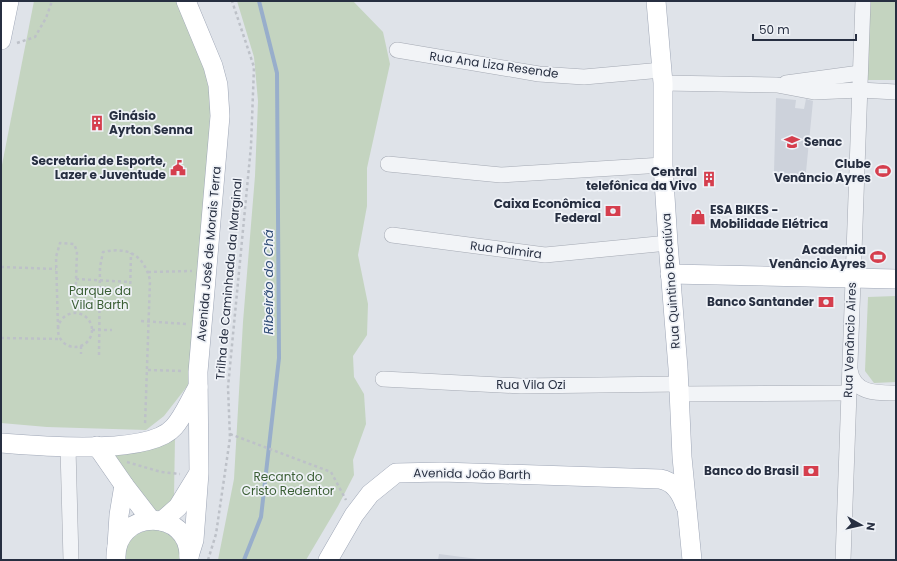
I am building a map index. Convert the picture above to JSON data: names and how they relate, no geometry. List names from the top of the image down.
{
  "streets": {
    "main road": ["Avenida José de Morais Terra", "Rua Quintino Bocaiúva", "Avenida João Barth"],
    "street": [
      "Rua Ana Liza Resende",
      "Rua Palmira",
      "Rua Venâncio Aires",
      "Rua Vila Ozi"
    ],
    "path": ["Trilha de Caminhada da Marginal"]
  },
  "crossings": [
    ["Rua Ana Liza Resende", "Rua Quintino Bocaiúva"],
    ["Rua Palmira", "Rua Quintino Bocaiúva"],
    ["Rua Quintino Bocaiúva", "Rua Vila Ozi"],
    ["Rua Venâncio Aires", "Rua Vila Ozi"]
  ],
  "water": ["Ribeirão do Chá"],
  "parks": ["Parque da Vila Barth", "Recanto do Cristo Redentor"],
  "places": {
    "building": ["Ginásio Ayrton Senna", "Central telefônica da Vivo"],
    "school or university": ["Senac"],
    "public building": ["Secretaria de Esporte, Lazer e Juventude"],
    "sports": ["Clube Venâncio Ayres", "Academia Venâncio Ayres"],
    "bank": ["Caixa Econômica Federal", "Banco Santander", "Banco do Brasil"],
    "shop": ["ESA BIKES - Mobilidade Elétrica"]
  },
  "scale_bar": "50 m",
  "north": "right"
}
